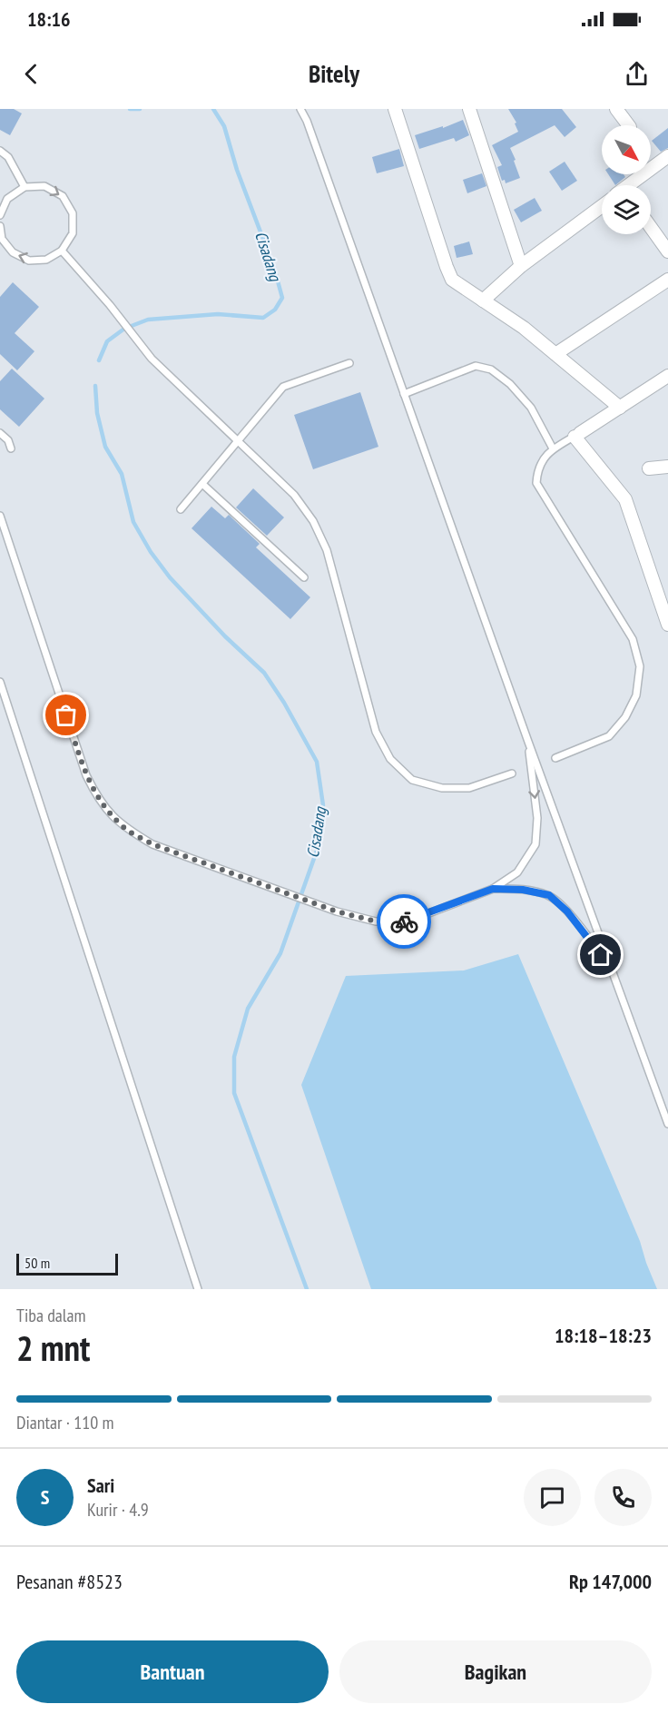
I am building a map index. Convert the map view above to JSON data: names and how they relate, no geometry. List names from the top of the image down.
{
  "water": ["Cisadang"],
  "scale_bar": "50 m",
  "north": "bottom right",
  "page": {
    "status": "18:16",
    "header": "Bitely",
    "scale": "50 m",
    "heading": ["2 mnt", "Tiba dalam", "18:18–18:23"],
    "panel": [
      "Sari",
      "Kurir · 4.9",
      "Pesanan #8523",
      "Rp 147,000"
    ],
    "bar": "Diantar · 110 m",
    "round": "S",
    "buttons": ["Bantuan", "Bagikan"]
  }
}
